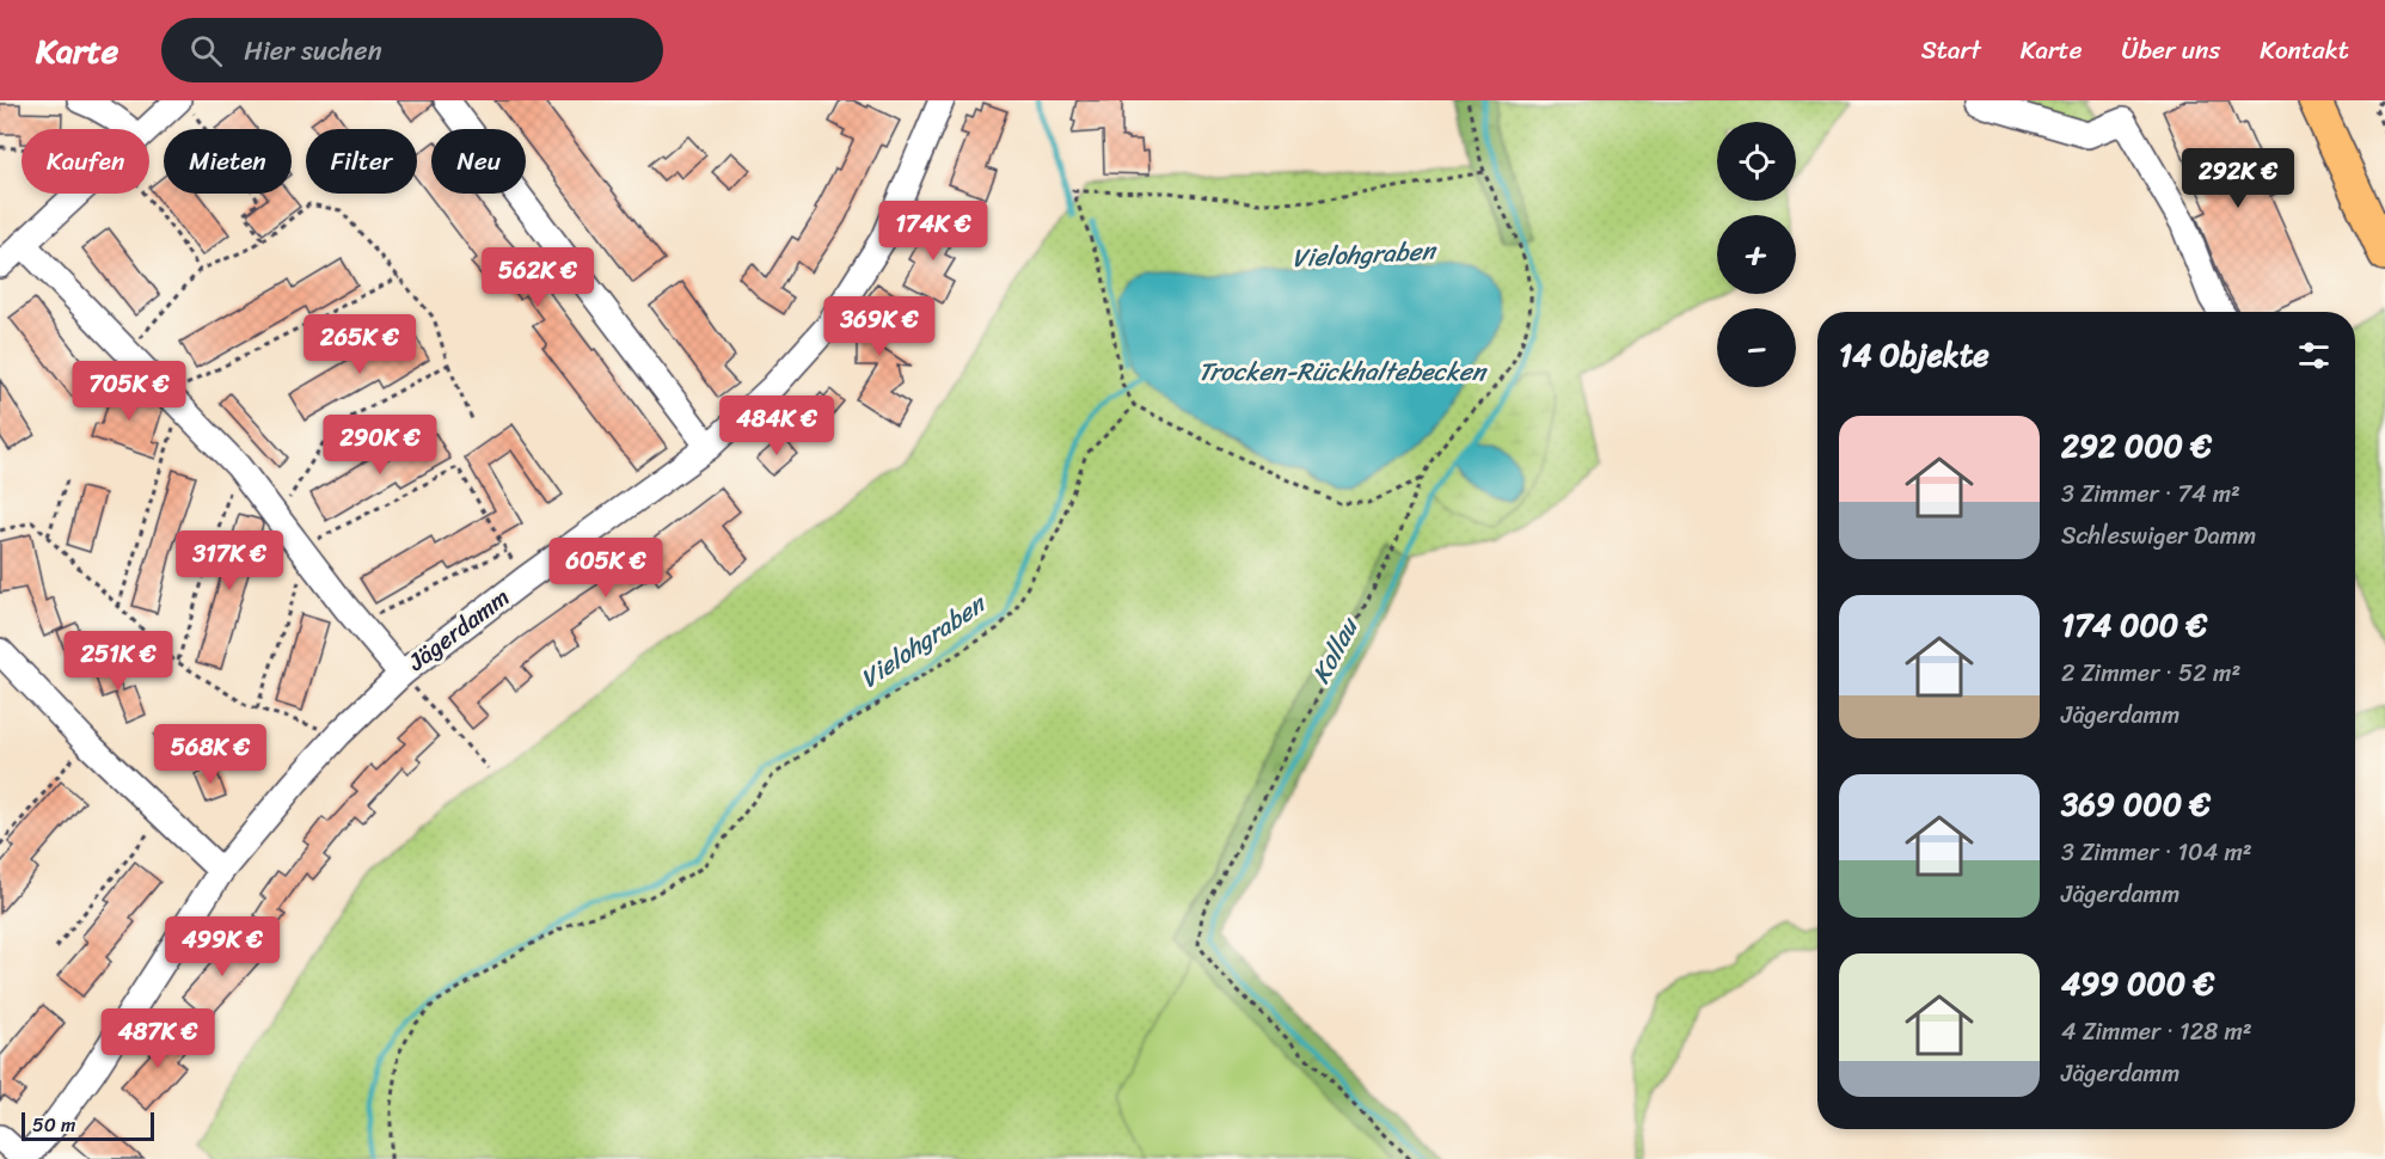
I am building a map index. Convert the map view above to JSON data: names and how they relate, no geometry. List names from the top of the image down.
{
  "streets": {
    "street": ["Jägerdamm"]
  },
  "water": ["Vielohgraben", "Trocken-Rückhaltebecken", "Kollau"],
  "scale_bar": "50 m",
  "page": {
    "header": "Karte",
    "search": "Hier suchen",
    "nav": [
      "Start",
      "Karte",
      "Über uns",
      "Kontakt"
    ],
    "map_buttons": ["+", "−"],
    "chip": [
      "Kaufen",
      "Mieten",
      "Filter",
      "Neu"
    ],
    "price": [
      "292K €",
      "174K €",
      "562K €",
      "369K €",
      "265K €",
      "705K €",
      "484K €",
      "290K €",
      "317K €",
      "605K €",
      "251K €",
      "568K €",
      "499K €",
      "487K €"
    ],
    "heading": "14 Objekte",
    "list": [
      {
        "name": "292 000 €",
        "note": "3 Zimmer · 74 m² · Schleswiger Damm"
      },
      {
        "name": "174 000 €",
        "note": "2 Zimmer · 52 m² · Jägerdamm"
      },
      {
        "name": "369 000 €",
        "note": "3 Zimmer · 104 m² · Jägerdamm"
      },
      {
        "name": "499 000 €",
        "note": "4 Zimmer · 128 m² · Jägerdamm"
      }
    ],
    "scale": "50 m"
  }
}
